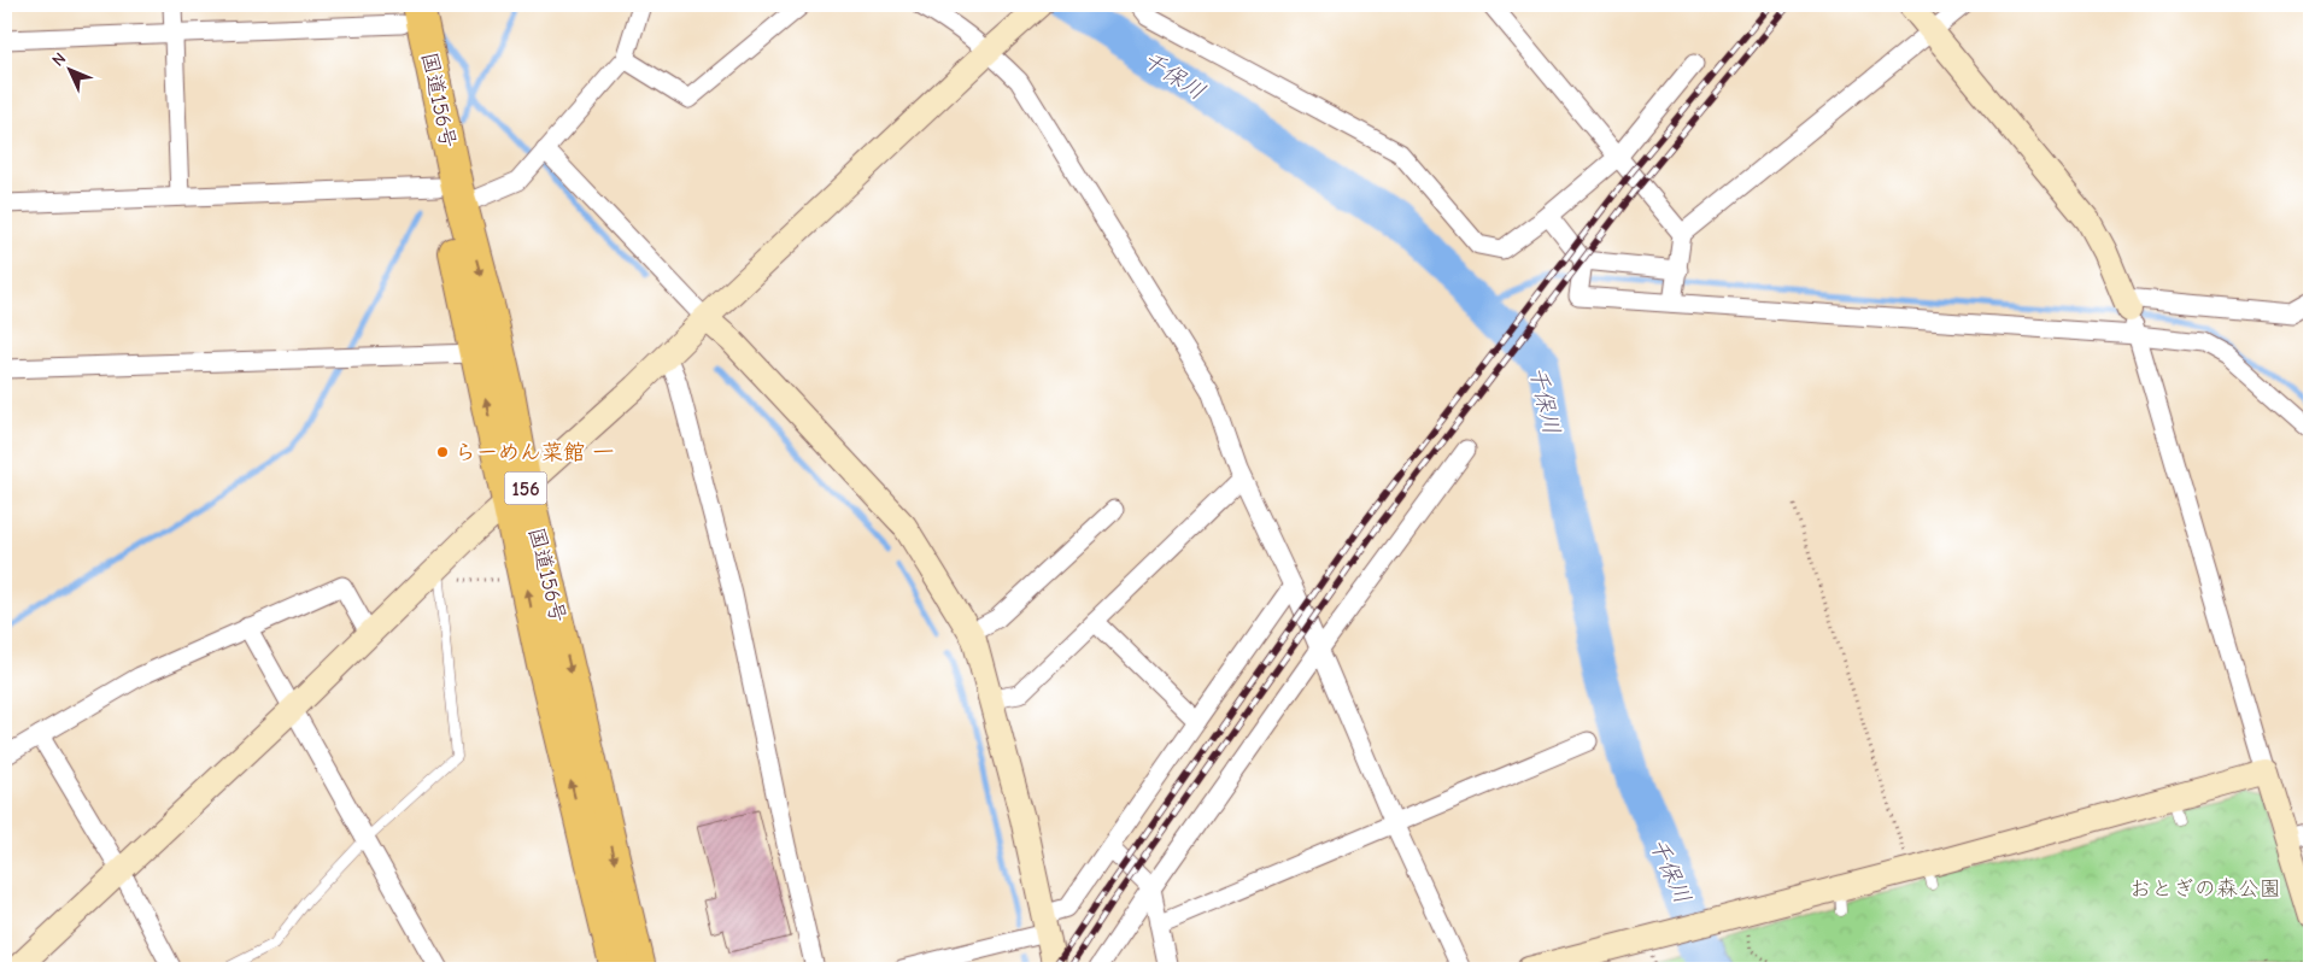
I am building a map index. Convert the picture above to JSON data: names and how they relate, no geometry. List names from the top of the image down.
{
  "streets": {
    "highway": ["国道156号", "156"]
  },
  "water": ["千保川"],
  "parks": ["おとぎの森公園"],
  "places": ["らーめん菜館 一"],
  "north": "top left"
}
